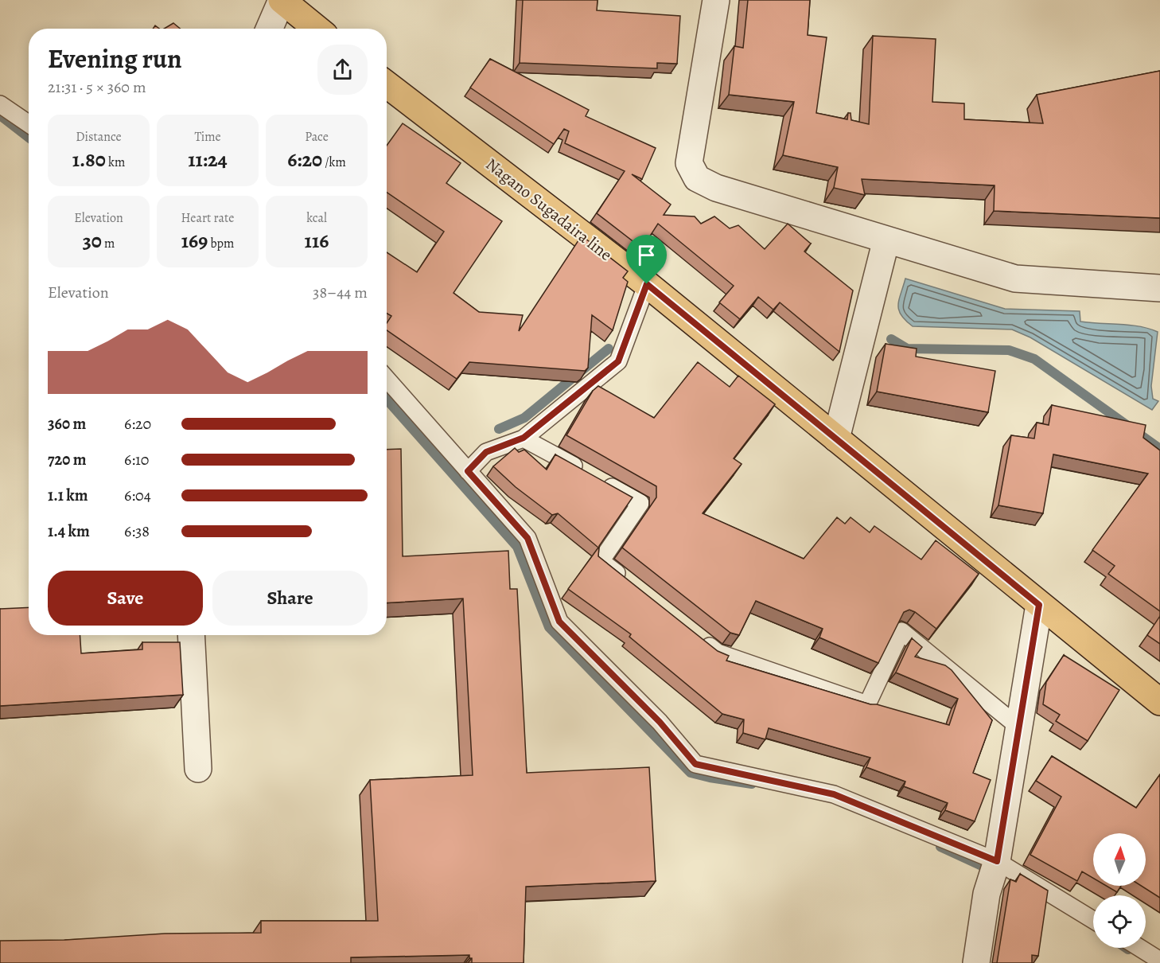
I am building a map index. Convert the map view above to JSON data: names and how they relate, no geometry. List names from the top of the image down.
{
  "streets": {
    "main road": ["Nagano Sugadaira line"]
  },
  "north": "top",
  "page": {
    "heading": ["Evening run", "21:31 · 5 × 360 m"],
    "stats": [
      ["Distance", "1.80 km"],
      ["Time", "11:24"],
      ["Pace", "6:20 /km"],
      ["Elevation", "30 m"],
      ["Heart rate", "169 bpm"],
      ["kcal", "116"]
    ],
    "chart": ["Elevation", "38–44 m"],
    "list": [
      {
        "name": "360 m",
        "note": "6:20"
      },
      {
        "name": "720 m",
        "note": "6:10"
      },
      {
        "name": "1.1 km",
        "note": "6:04"
      },
      {
        "name": "1.4 km",
        "note": "6:38"
      }
    ],
    "buttons": ["Save", "Share"]
  }
}
